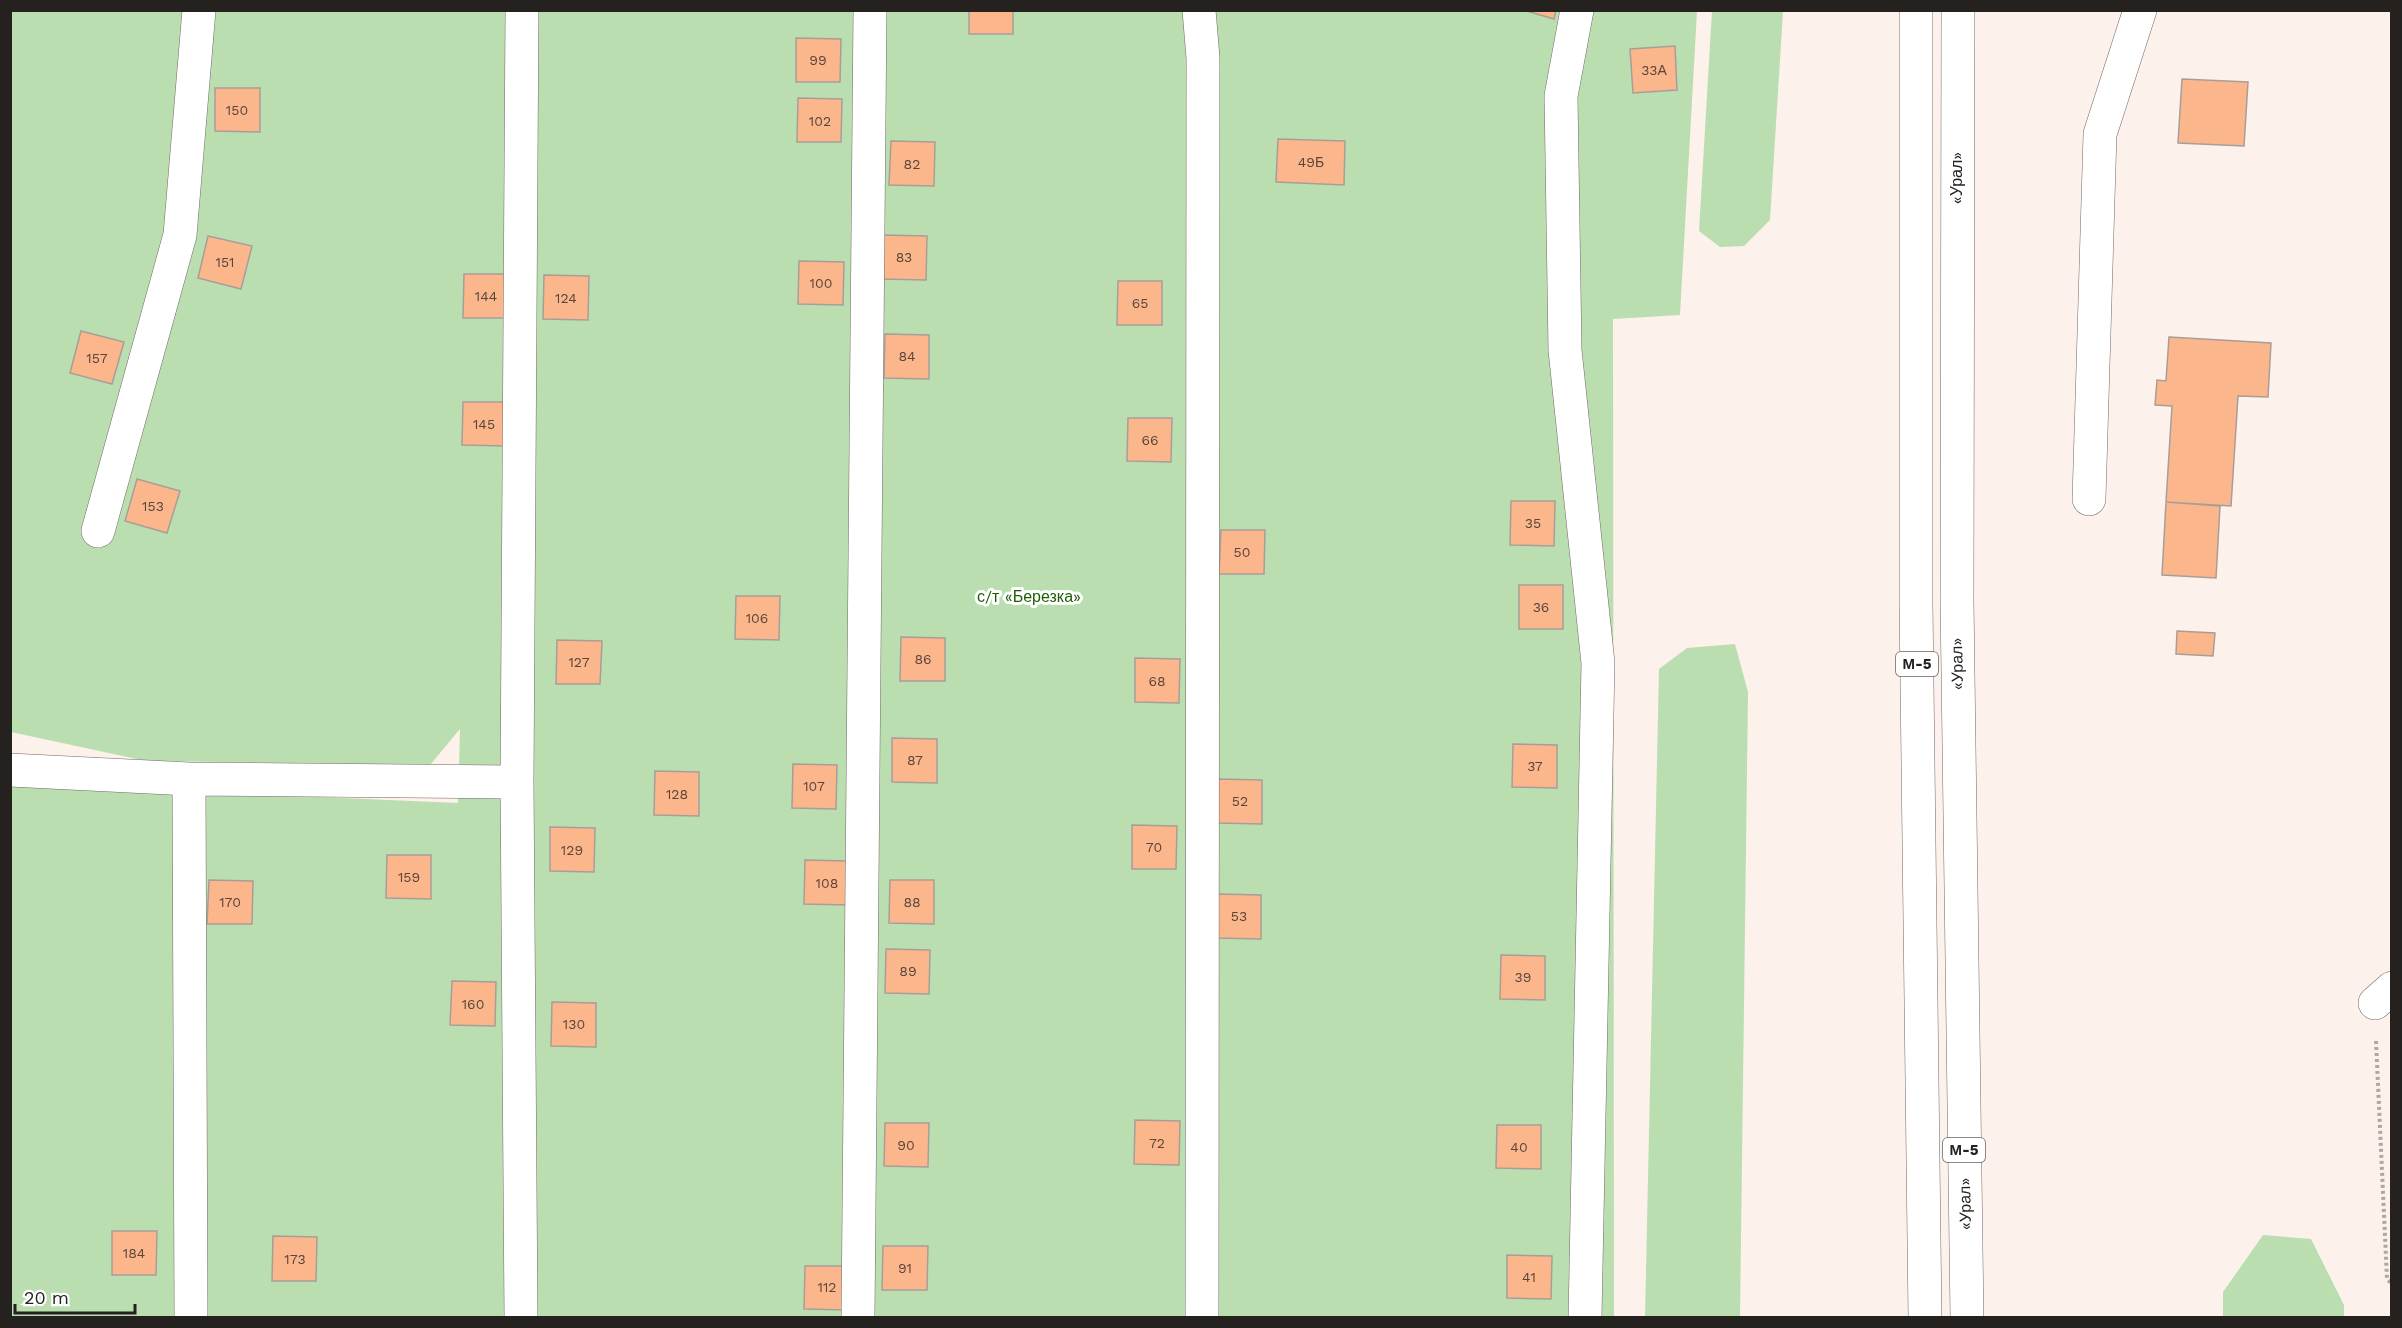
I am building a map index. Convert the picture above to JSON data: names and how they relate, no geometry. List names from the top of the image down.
{
  "streets": {
    "main road": ["«Урал»", "М-5"]
  },
  "parks": ["с/т «Березка»"],
  "house_numbers": [
    "99",
    "33А",
    "150",
    "102",
    "49Б",
    "82",
    "83",
    "151",
    "100",
    "144",
    "124",
    "65",
    "84",
    "157",
    "145",
    "66",
    "153",
    "35",
    "50",
    "36",
    "106",
    "86",
    "127",
    "68",
    "87",
    "37",
    "107",
    "128",
    "52",
    "70",
    "129",
    "159",
    "108",
    "170",
    "88",
    "53",
    "89",
    "39",
    "160",
    "130",
    "72",
    "90",
    "40",
    "184",
    "173",
    "91",
    "41",
    "112"
  ],
  "scale_bar": "20 m"
}
